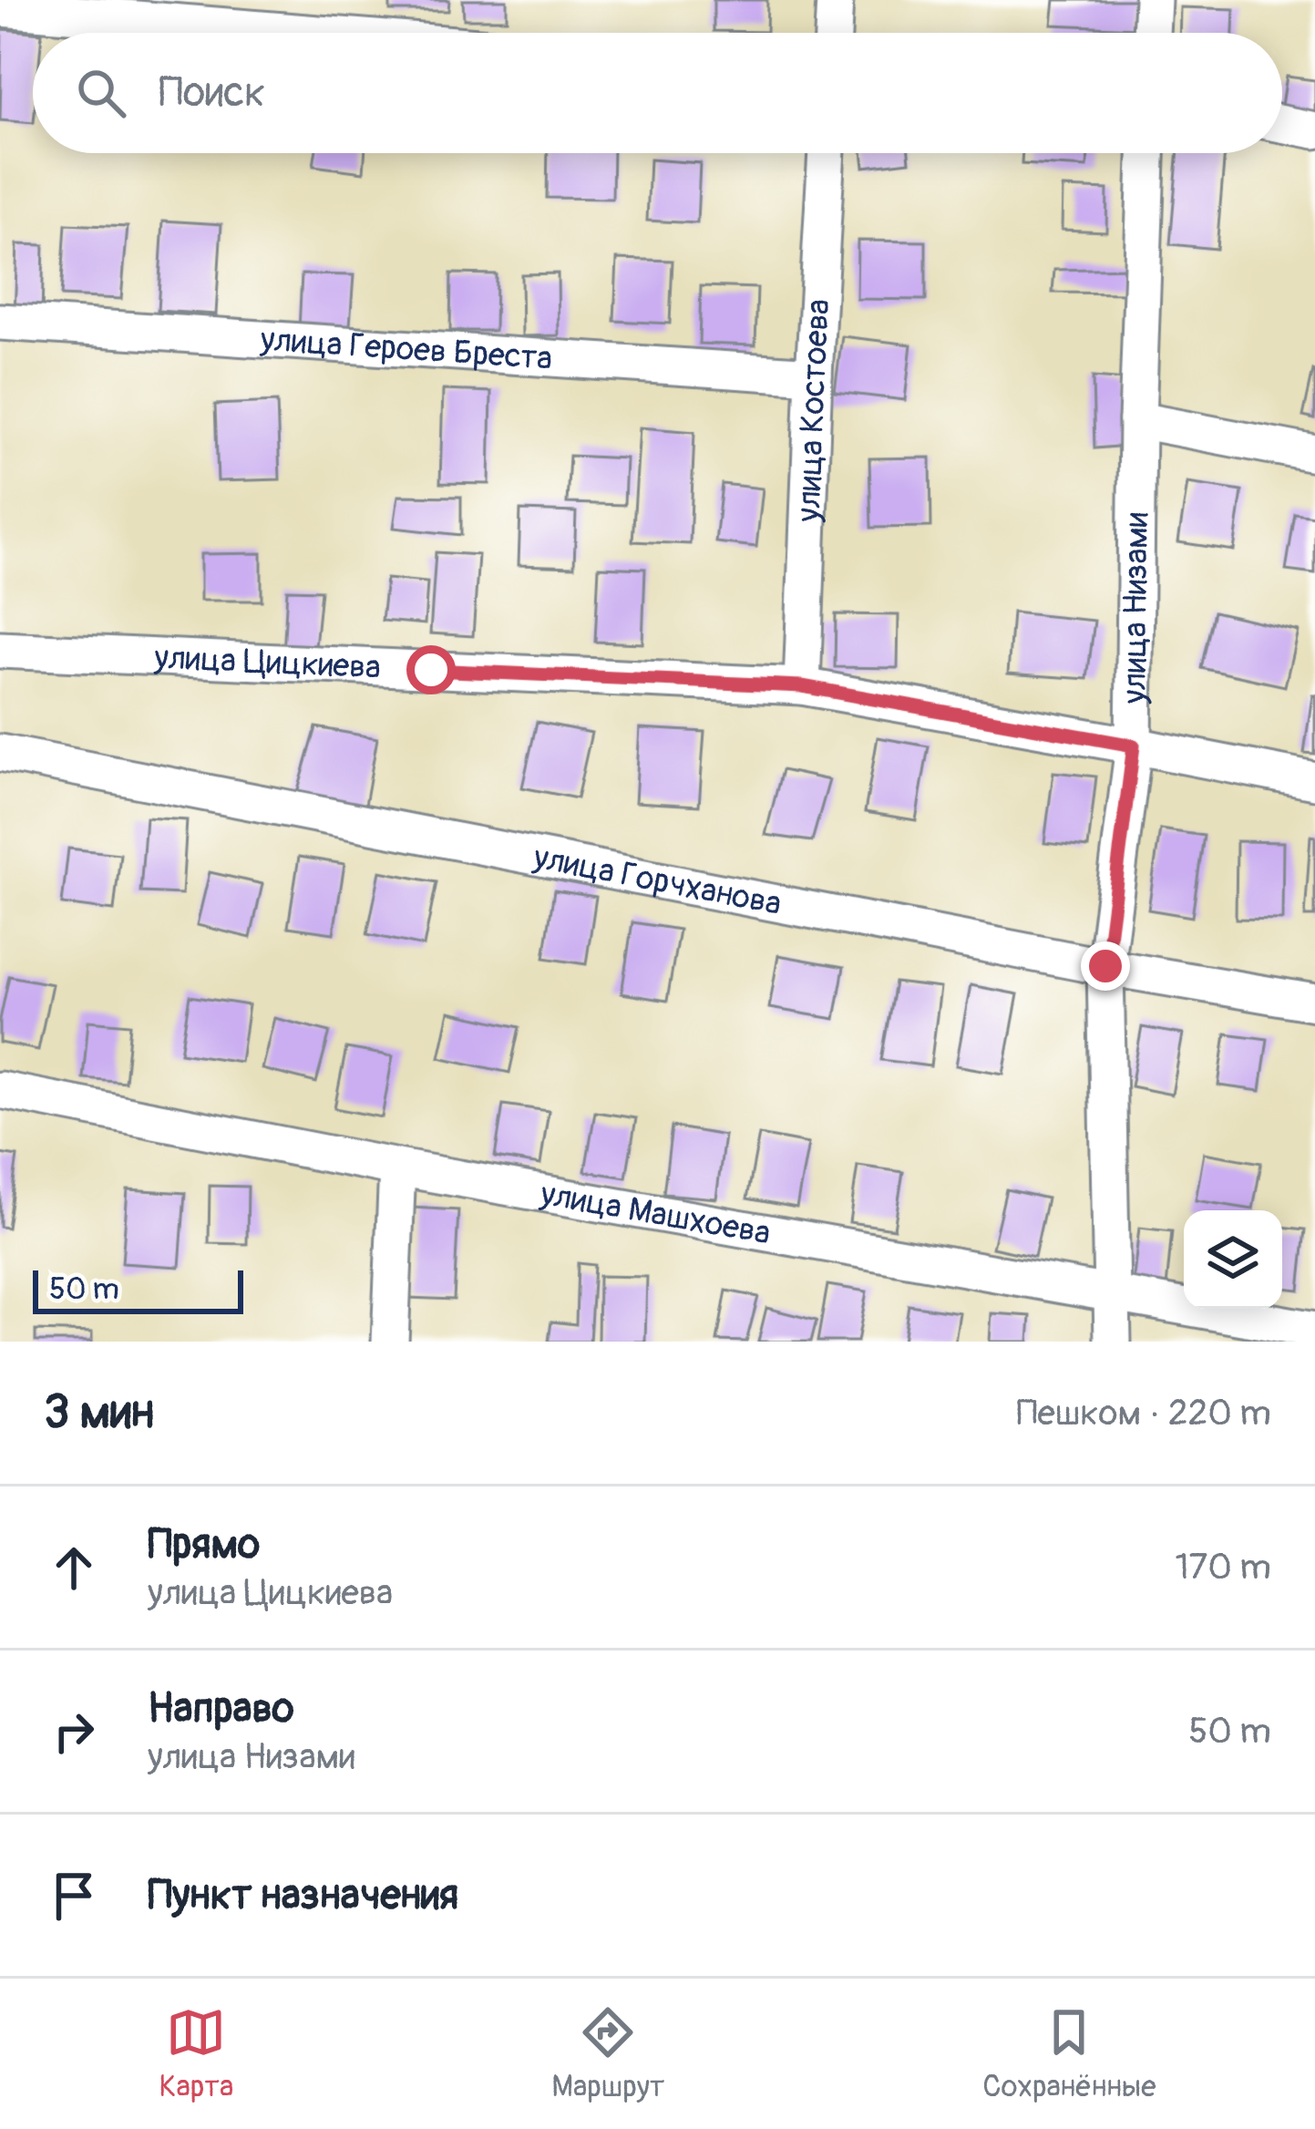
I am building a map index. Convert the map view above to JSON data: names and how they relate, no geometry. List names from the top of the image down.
{
  "streets": {
    "street": [
      "улица Героев Бреста",
      "улица Костоева",
      "улица Низами",
      "улица Цицкиева",
      "улица Горчханова",
      "улица Машхоева"
    ]
  },
  "crossings": [
    ["улица Героев Бреста", "улица Костоева"],
    ["улица Костоева", "улица Цицкиева"],
    ["улица Низами", "улица Цицкиева"],
    ["улица Низами", "улица Горчханова"],
    ["улица Низами", "улица Машхоева"]
  ],
  "scale_bar": "50 m",
  "page": {
    "search": "Поиск",
    "scale": "50 m",
    "heading": ["3 мин", "Пешком · 220 m"],
    "list": [
      ["Прямо", "улица Цицкиева", "170 m"],
      ["Направо", "улица Низами", "50 m"],
      "Пункт назначения"
    ],
    "nav": ["Карта", "Маршрут", "Сохранённые"]
  }
}
